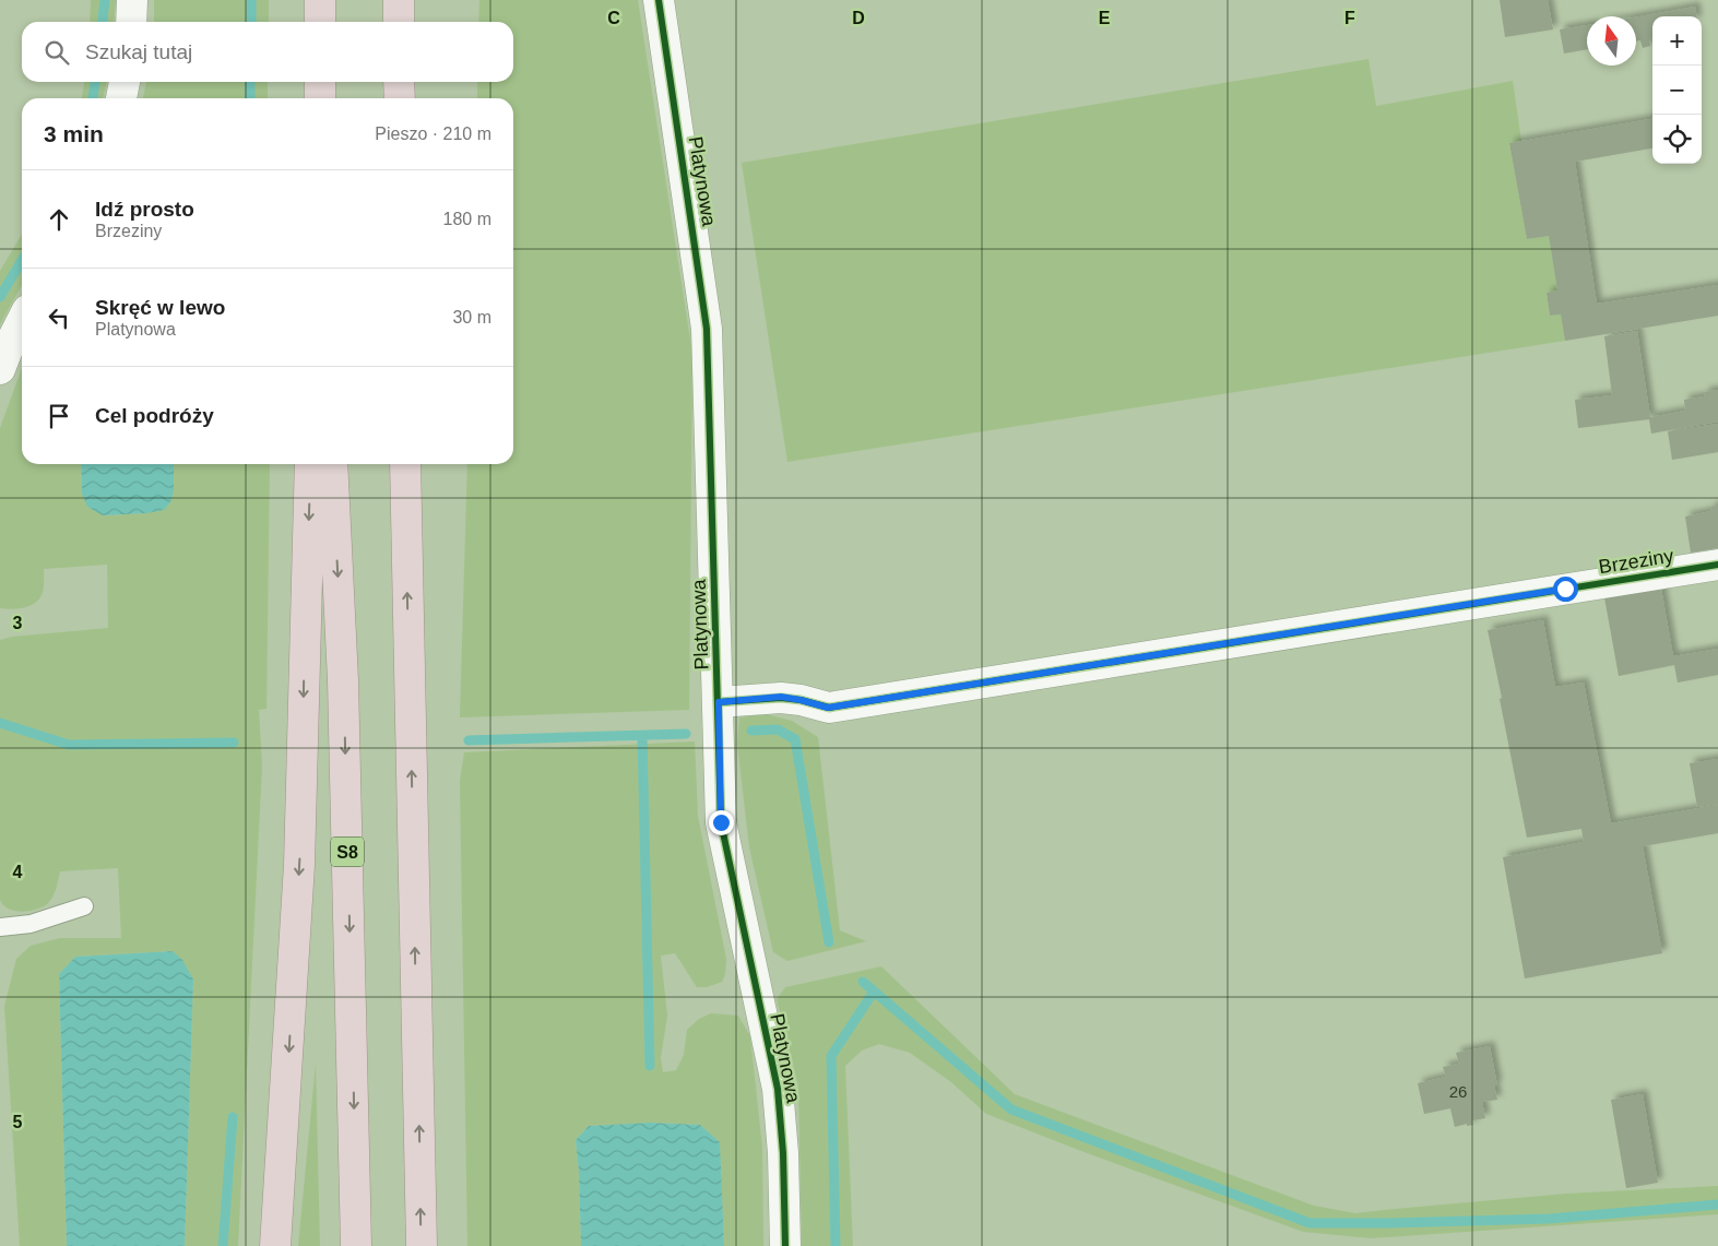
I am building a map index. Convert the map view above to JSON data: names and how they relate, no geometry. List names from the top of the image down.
{
  "streets": {
    "highway": ["S8"],
    "street": ["Platynowa", "Brzeziny"]
  },
  "crossings": [
    ["Platynowa", "Brzeziny"]
  ],
  "house_numbers": ["26"],
  "north": "top",
  "page": {
    "map_buttons": ["+", "−"],
    "search": "Szukaj tutaj",
    "heading": ["3 min", "Pieszo · 210 m"],
    "list": [
      ["Idź prosto", "Brzeziny", "180 m"],
      ["Skręć w lewo", "Platynowa", "30 m"],
      "Cel podróży"
    ]
  },
  "grid": {
    "columns": [
      "C",
      "D",
      "E",
      "F"
    ],
    "rows": ["3", "4", "5"]
  }
}
